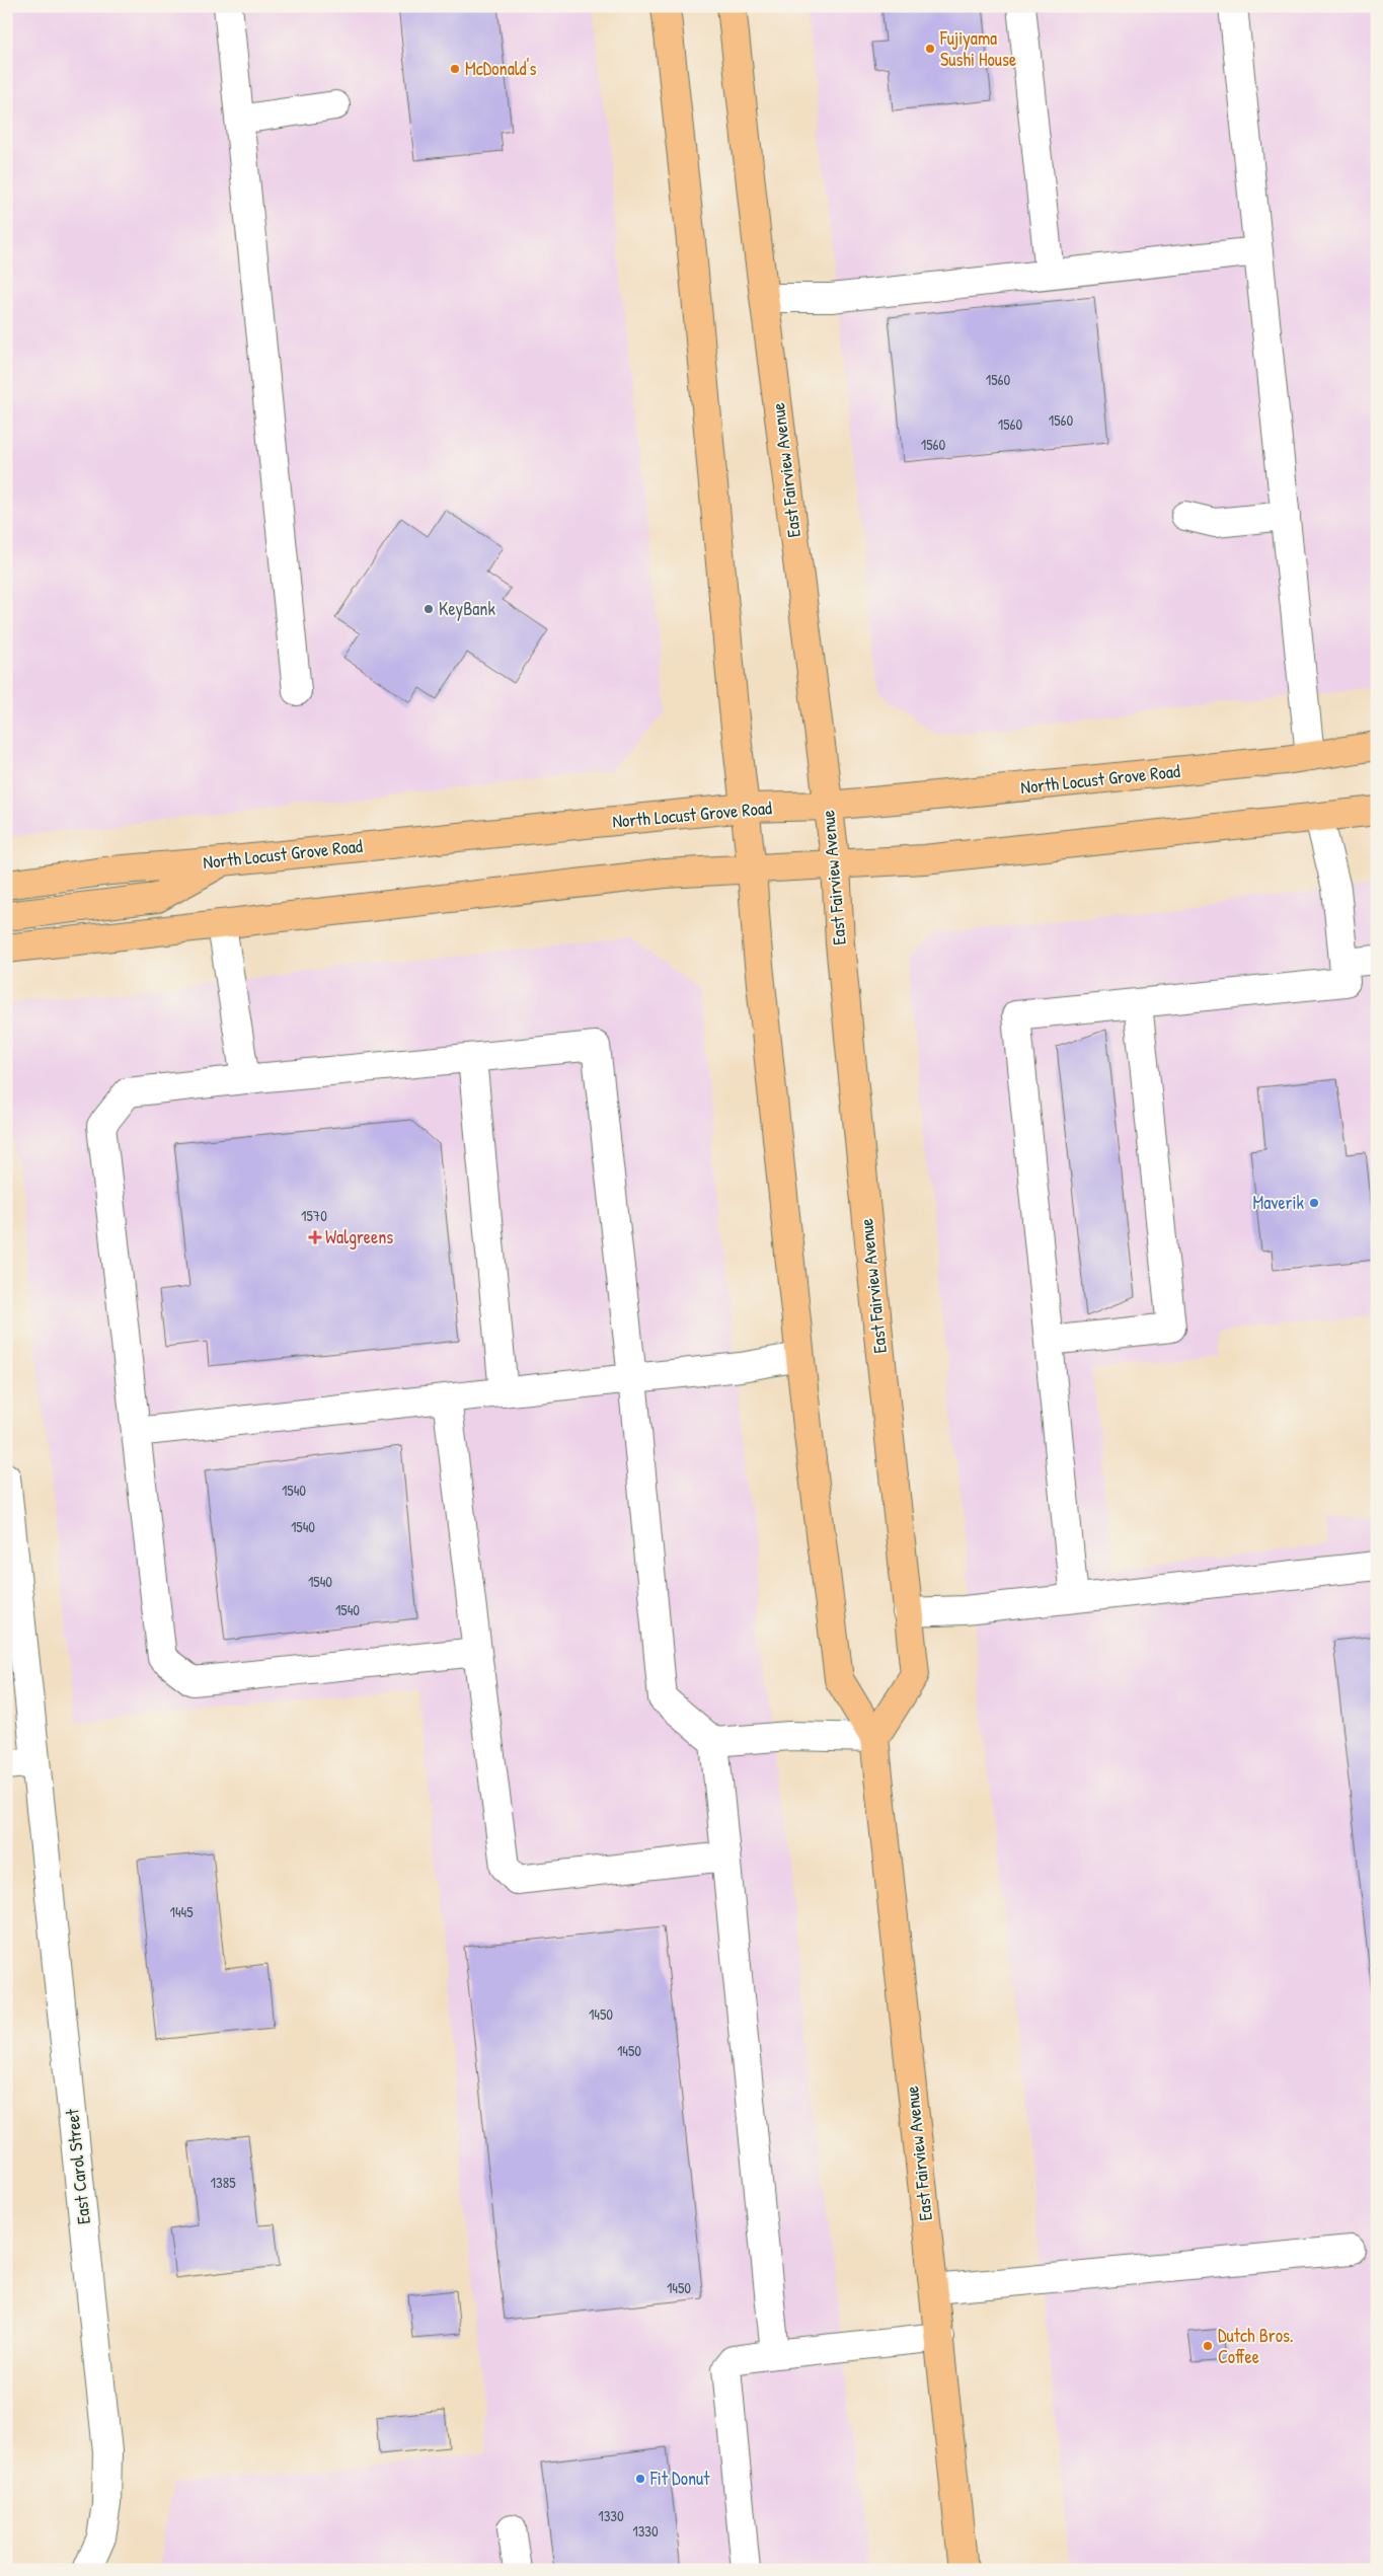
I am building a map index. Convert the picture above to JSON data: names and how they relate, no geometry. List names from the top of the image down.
{
  "streets": {
    "main road": ["East Fairview Avenue", "North Locust Grove Road"],
    "street": ["East Carol Street"]
  },
  "crossings": [
    ["East Fairview Avenue", "North Locust Grove Road"]
  ],
  "places": {
    "other": [
      "Fujiyama Sushi House",
      "McDonald's",
      "KeyBank",
      "Maverik",
      "Dutch Bros. Coffee",
      "Fit Donut"
    ],
    "health": ["Walgreens"]
  },
  "house_numbers": [
    "1560",
    "1560",
    "1560",
    "1560",
    "1570",
    "1540",
    "1540",
    "1540",
    "1540",
    "1445",
    "1450",
    "1450",
    "1385",
    "1450",
    "1330",
    "1330"
  ]
}
